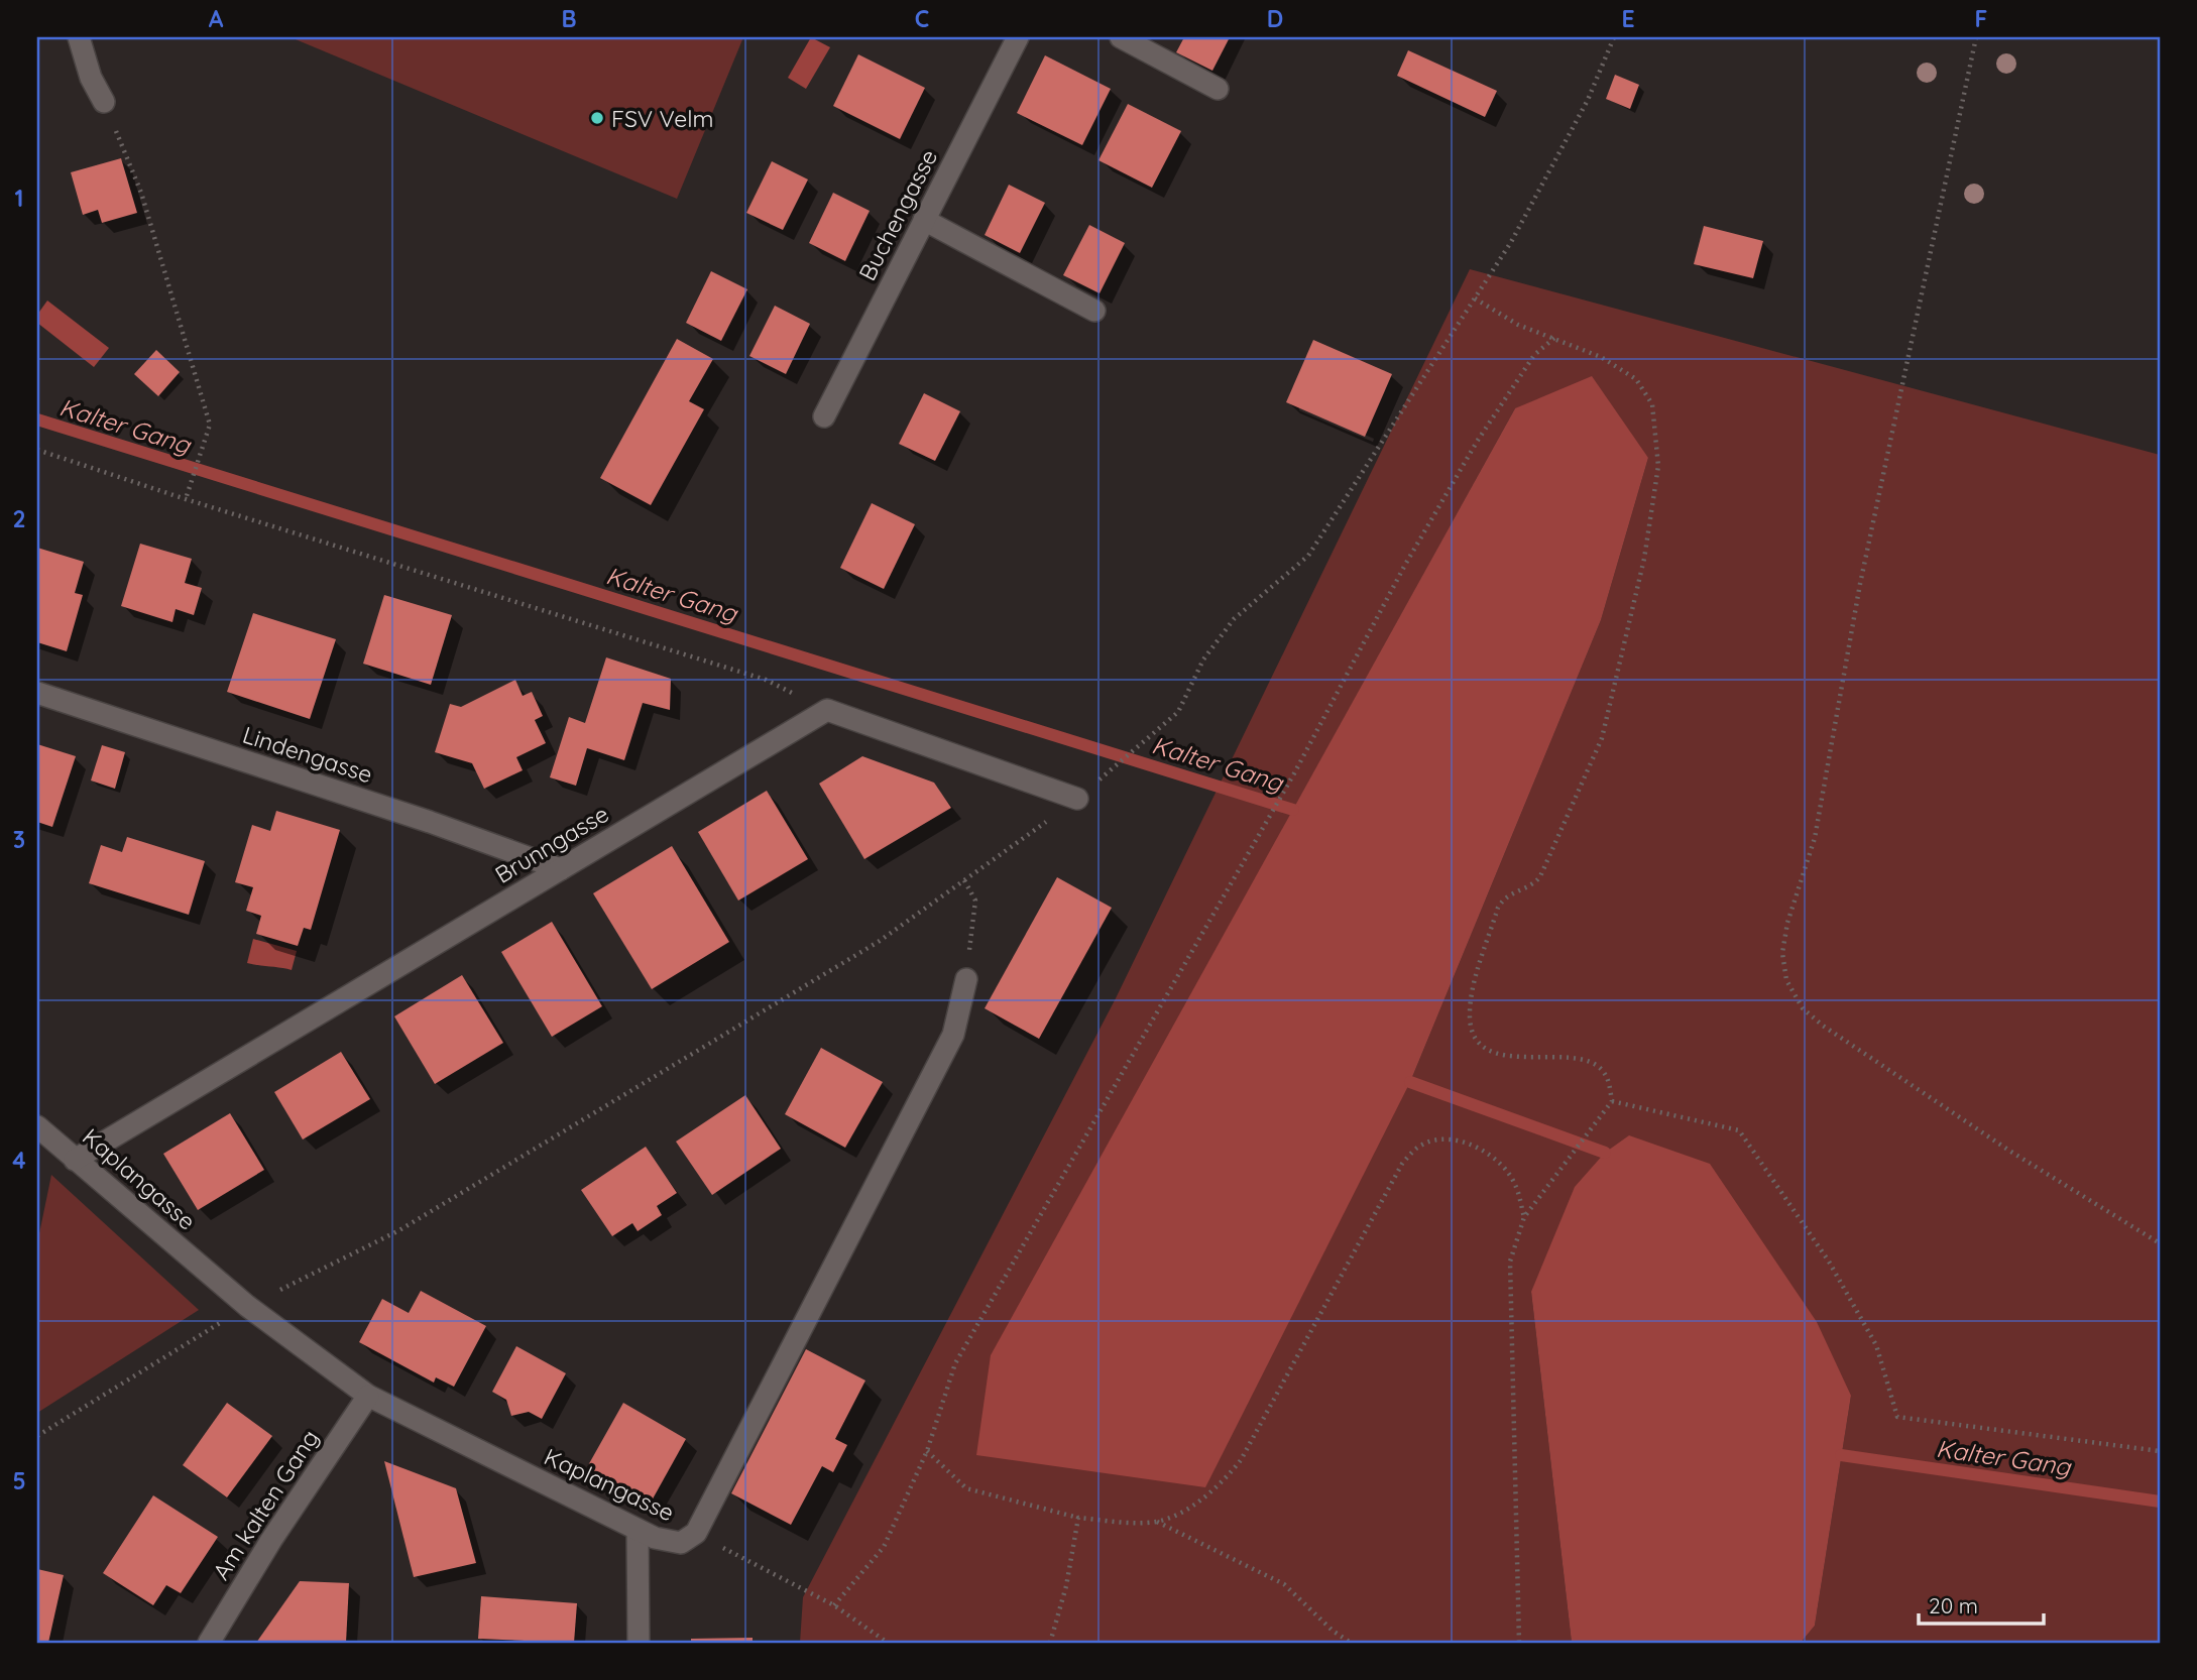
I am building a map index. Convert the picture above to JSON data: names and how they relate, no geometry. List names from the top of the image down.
{
  "streets": {
    "street": [
      "Buchengasse",
      "Lindengasse",
      "Brunngasse",
      "Kaplangasse",
      "Am kalten Gang"
    ]
  },
  "crossings": [
    ["Lindengasse", "Brunngasse"],
    ["Brunngasse", "Kaplangasse"],
    ["Kaplangasse", "Am kalten Gang"]
  ],
  "water": ["Kalter Gang"],
  "places": ["FSV Velm"],
  "scale_bar": "20 m",
  "grid": {
    "columns": [
      "A",
      "B",
      "C",
      "D",
      "E",
      "F"
    ],
    "rows": [
      "1",
      "2",
      "3",
      "4",
      "5"
    ]
  }
}
